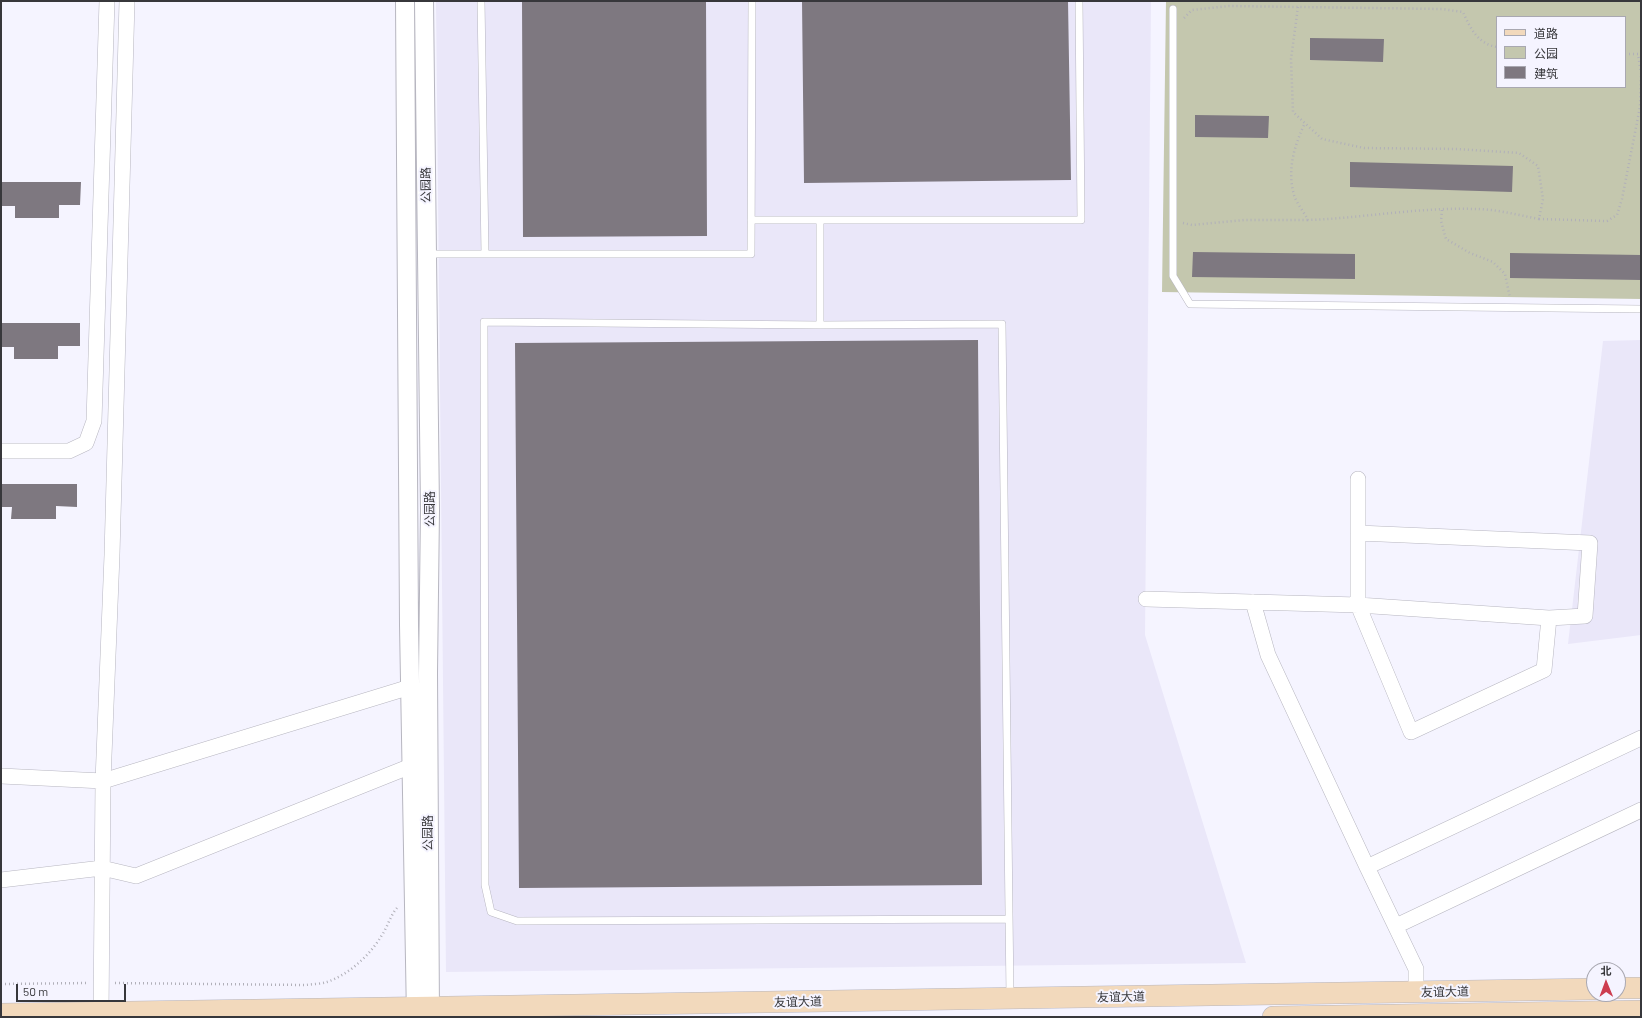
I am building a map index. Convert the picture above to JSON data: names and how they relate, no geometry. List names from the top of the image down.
{
  "streets": {
    "main road": ["友谊大道"],
    "street": ["公园路"]
  },
  "crossings": [
    ["公园路", "友谊大道"]
  ],
  "legend": ["道路", "公园", "建筑"],
  "scale_bar": "50 m",
  "north": "top"
}
